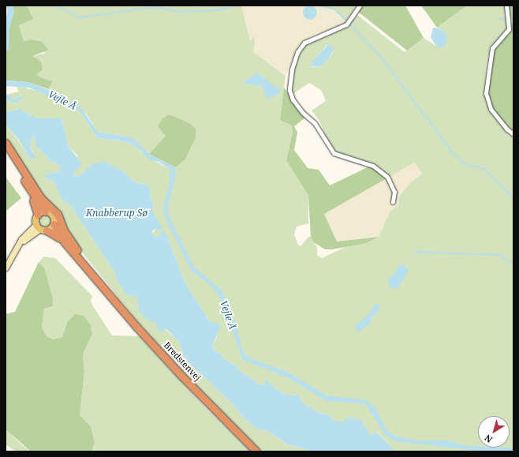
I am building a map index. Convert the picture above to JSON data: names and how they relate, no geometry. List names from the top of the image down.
{
  "streets": {
    "highway": ["Bredstenvej"]
  },
  "water": ["Vejle Å", "Knabberup Sø"],
  "north": "bottom left"
}
